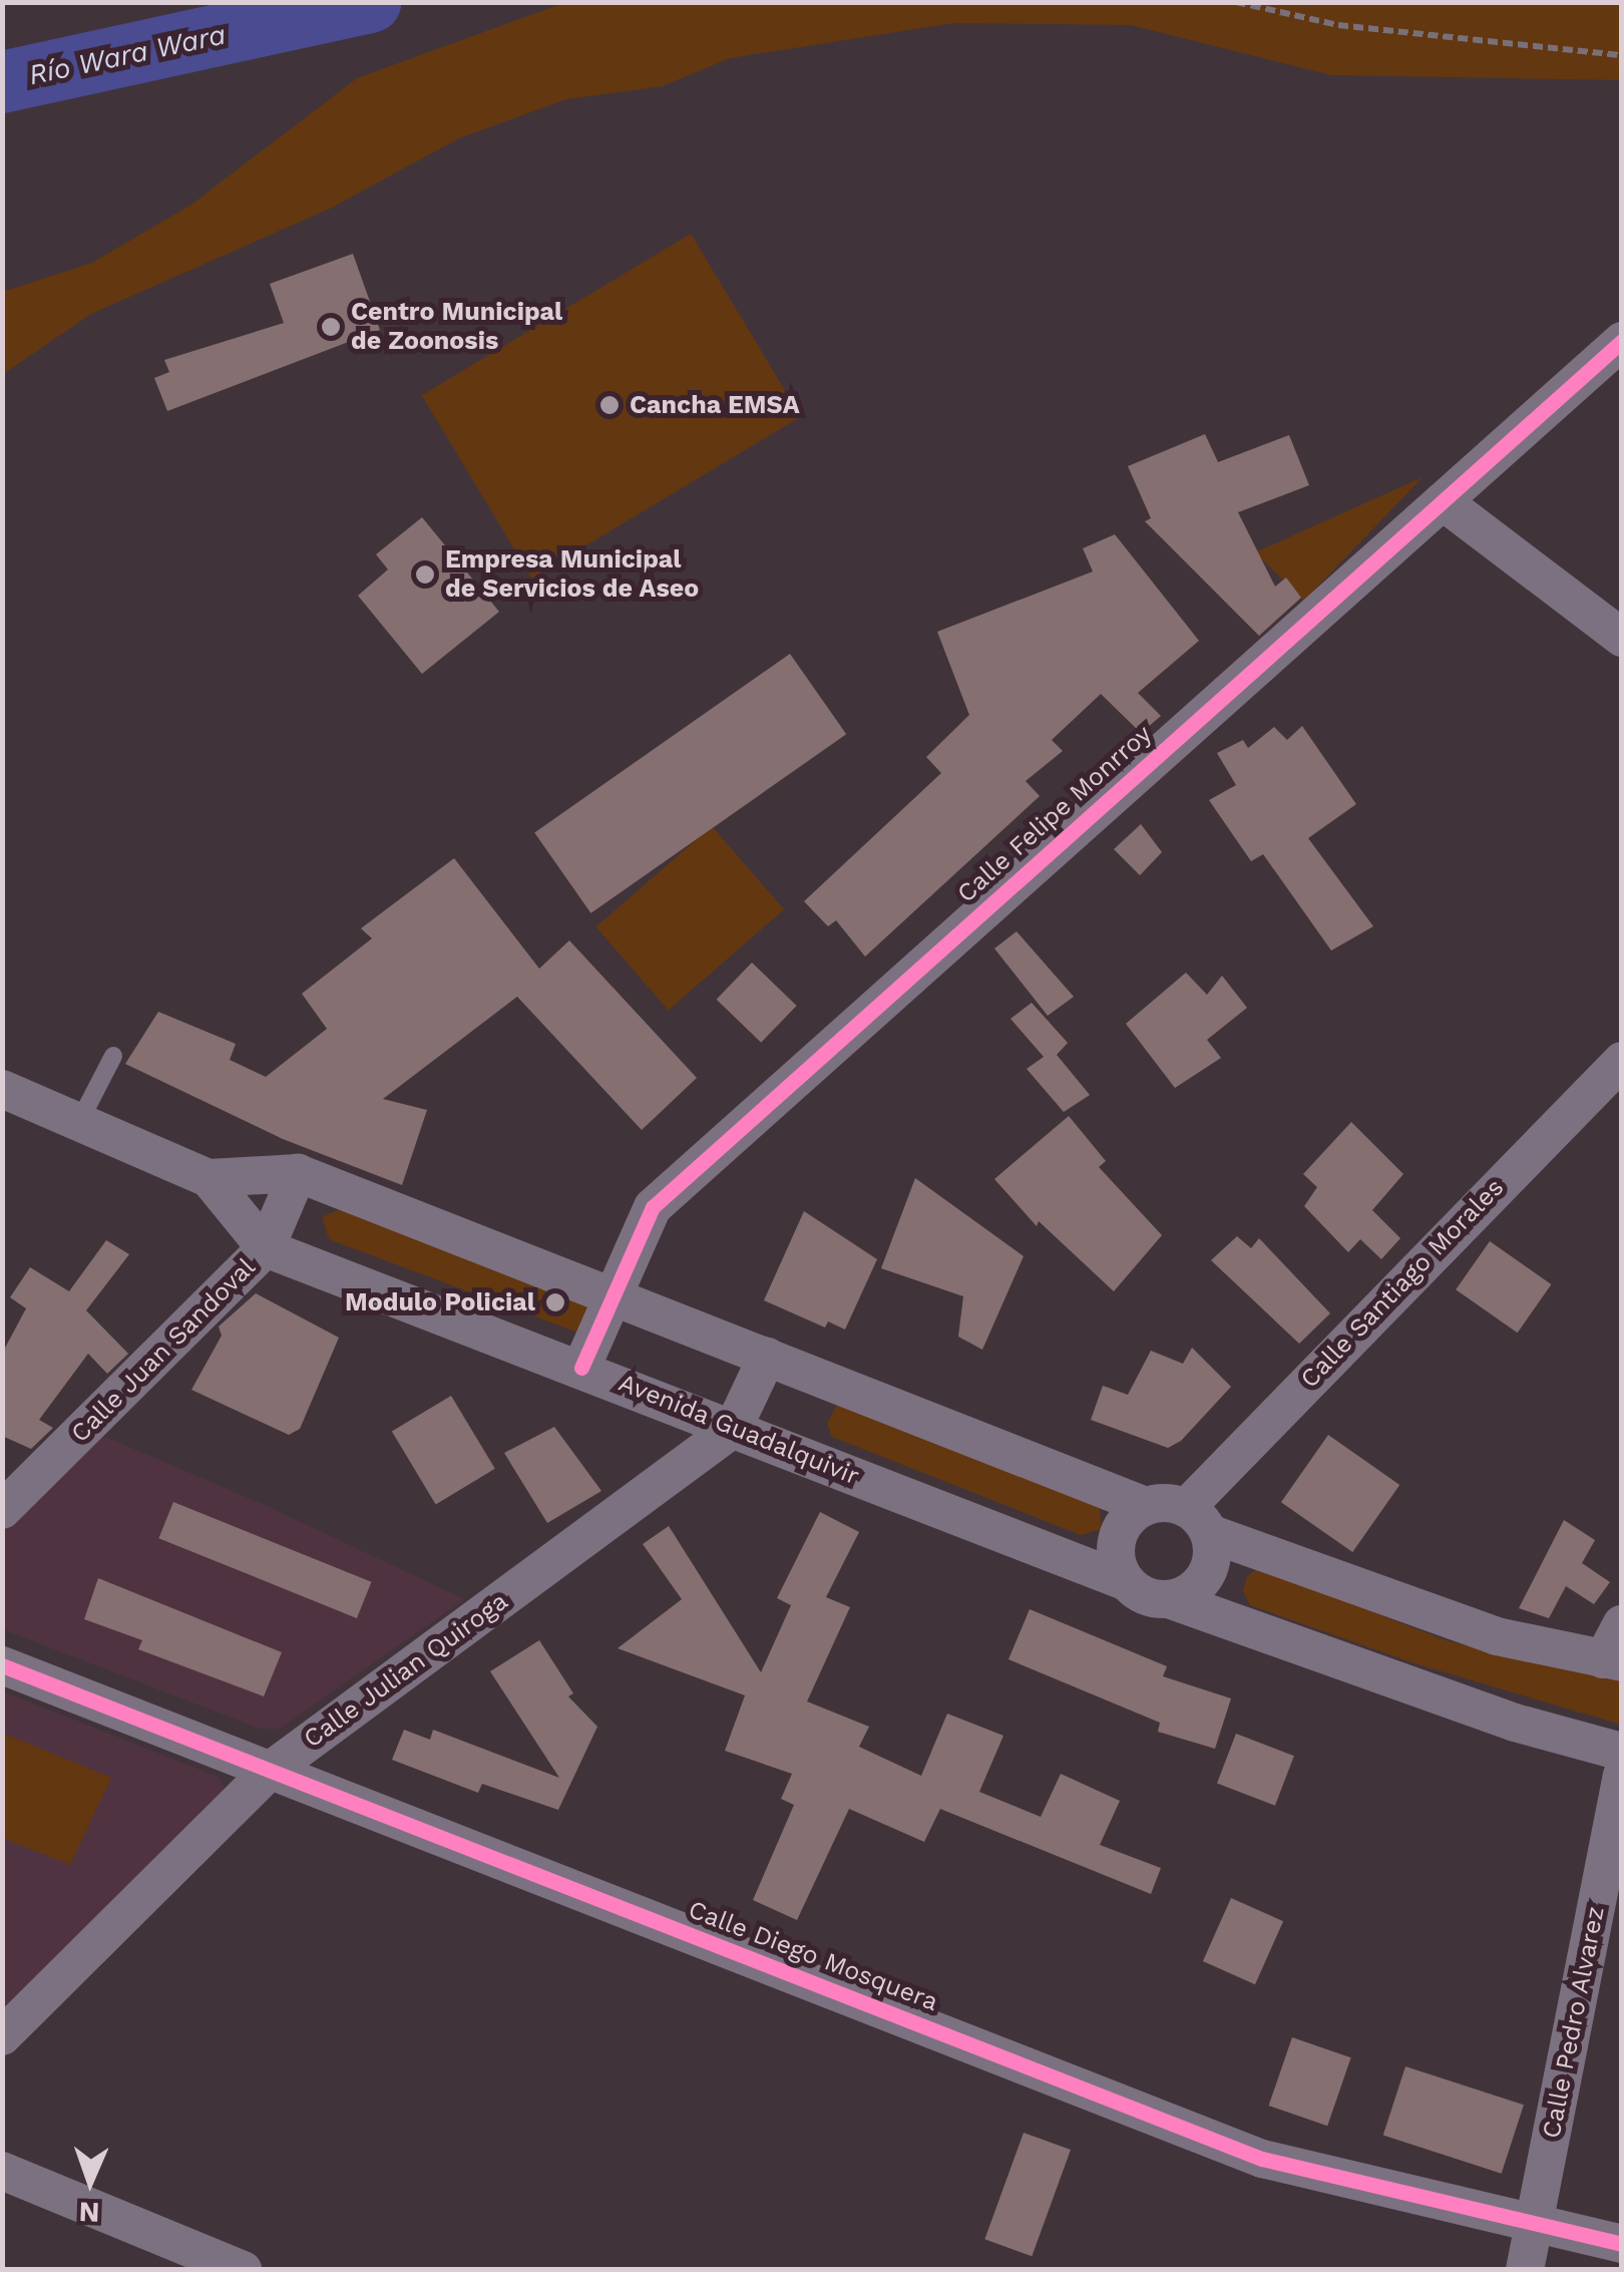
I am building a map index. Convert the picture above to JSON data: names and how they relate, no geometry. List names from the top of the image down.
{
  "streets": {
    "street": [
      "Calle Felipe Monrroy",
      "Calle Santiago Morales",
      "Calle Juan Sandoval",
      "Avenida Guadalquivir",
      "Calle Julian Quiroga",
      "Calle Diego Mosquera",
      "Calle Pedro Alvarez"
    ]
  },
  "crossings": [
    ["Calle Felipe Monrroy", "Avenida Guadalquivir"],
    ["Calle Santiago Morales", "Avenida Guadalquivir"],
    ["Calle Juan Sandoval", "Avenida Guadalquivir"],
    ["Avenida Guadalquivir", "Calle Julian Quiroga"],
    ["Calle Julian Quiroga", "Calle Diego Mosquera"],
    ["Calle Diego Mosquera", "Calle Pedro Alvarez"]
  ],
  "water": ["Río Wara Wara"],
  "places": [
    "Centro Municipal de Zoonosis",
    "Cancha EMSA",
    "Empresa Municipal de Servicios de Aseo",
    "Modulo Policial"
  ],
  "north": "bottom"
}
